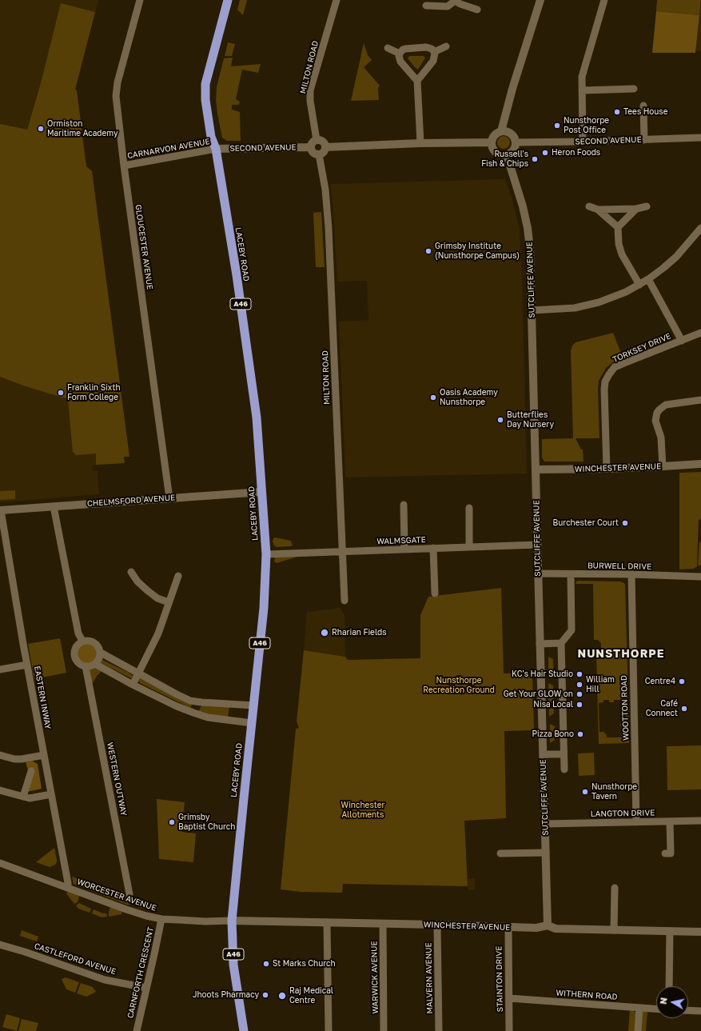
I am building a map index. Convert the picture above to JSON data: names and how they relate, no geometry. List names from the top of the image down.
{
  "streets": {
    "highway": ["LACEBY ROAD", "A46"],
    "street": [
      "MILTON ROAD",
      "SECOND AVENUE",
      "CARNARVON AVENUE",
      "GLOUCESTER AVENUE",
      "SUTCLIFFE AVENUE",
      "TORKSEY DRIVE",
      "WINCHESTER AVENUE",
      "CHELMSFORD AVENUE",
      "WALMSGATE",
      "BURWELL DRIVE",
      "EASTERN INWAY",
      "WOOTTON ROAD",
      "WESTERN OUTWAY",
      "LANGTON DRIVE",
      "WORCESTER AVENUE",
      "CASTLEFORD AVENUE",
      "CARNFORTH CRESCENT",
      "WARWICK AVENUE",
      "MALVERN AVENUE",
      "STAINTON DRIVE",
      "WITHERN ROAD"
    ]
  },
  "crossings": [
    ["MILTON ROAD", "SECOND AVENUE"],
    ["MILTON ROAD", "WALMSGATE"],
    ["SECOND AVENUE", "CARNARVON AVENUE"],
    ["SECOND AVENUE", "LACEBY ROAD"],
    ["SECOND AVENUE", "SUTCLIFFE AVENUE"],
    ["CARNARVON AVENUE", "GLOUCESTER AVENUE"],
    ["CARNARVON AVENUE", "LACEBY ROAD"],
    ["GLOUCESTER AVENUE", "CHELMSFORD AVENUE"],
    ["LACEBY ROAD", "WINCHESTER AVENUE"],
    ["LACEBY ROAD", "CHELMSFORD AVENUE"],
    ["LACEBY ROAD", "WALMSGATE"],
    ["LACEBY ROAD", "WORCESTER AVENUE"],
    ["SUTCLIFFE AVENUE", "WINCHESTER AVENUE"],
    ["SUTCLIFFE AVENUE", "WALMSGATE"],
    ["SUTCLIFFE AVENUE", "BURWELL DRIVE"],
    ["SUTCLIFFE AVENUE", "LANGTON DRIVE"],
    ["TORKSEY DRIVE", "WINCHESTER AVENUE"],
    ["WINCHESTER AVENUE", "WORCESTER AVENUE"],
    ["WINCHESTER AVENUE", "WARWICK AVENUE"],
    ["WINCHESTER AVENUE", "MALVERN AVENUE"],
    ["WINCHESTER AVENUE", "STAINTON DRIVE"],
    ["CHELMSFORD AVENUE", "EASTERN INWAY"],
    ["BURWELL DRIVE", "WOOTTON ROAD"],
    ["EASTERN INWAY", "WORCESTER AVENUE"],
    ["WOOTTON ROAD", "LANGTON DRIVE"],
    ["WORCESTER AVENUE", "CARNFORTH CRESCENT"],
    ["CASTLEFORD AVENUE", "CARNFORTH CRESCENT"],
    ["STAINTON DRIVE", "WITHERN ROAD"]
  ],
  "districts": ["NUNSTHORPE"],
  "parks": ["Nunsthorpe Recreation Ground", "Winchester Allotments"],
  "places": [
    "Tees House",
    "Nunsthorpe Post Office",
    "Ormiston Maritime Academy",
    "Heron Foods",
    "Russell's Fish & Chips",
    "Grimsby Institute (Nunsthorpe Campus)",
    "Franklin Sixth Form College",
    "Oasis Academy Nunsthorpe",
    "Butterflies Day Nursery",
    "Burchester Court",
    "Rharian Fields",
    "KC's Hair Studio",
    "Centre4",
    "William Hill",
    "Get Your GLOW on",
    "Nisa Local",
    "Café Connect",
    "Pizza Bono",
    "Nunsthorpe Tavern",
    "Grimsby Baptist Church",
    "St Marks Church",
    "Jhoots Pharmacy",
    "Raj Medical Centre"
  ],
  "north": "left"
}
